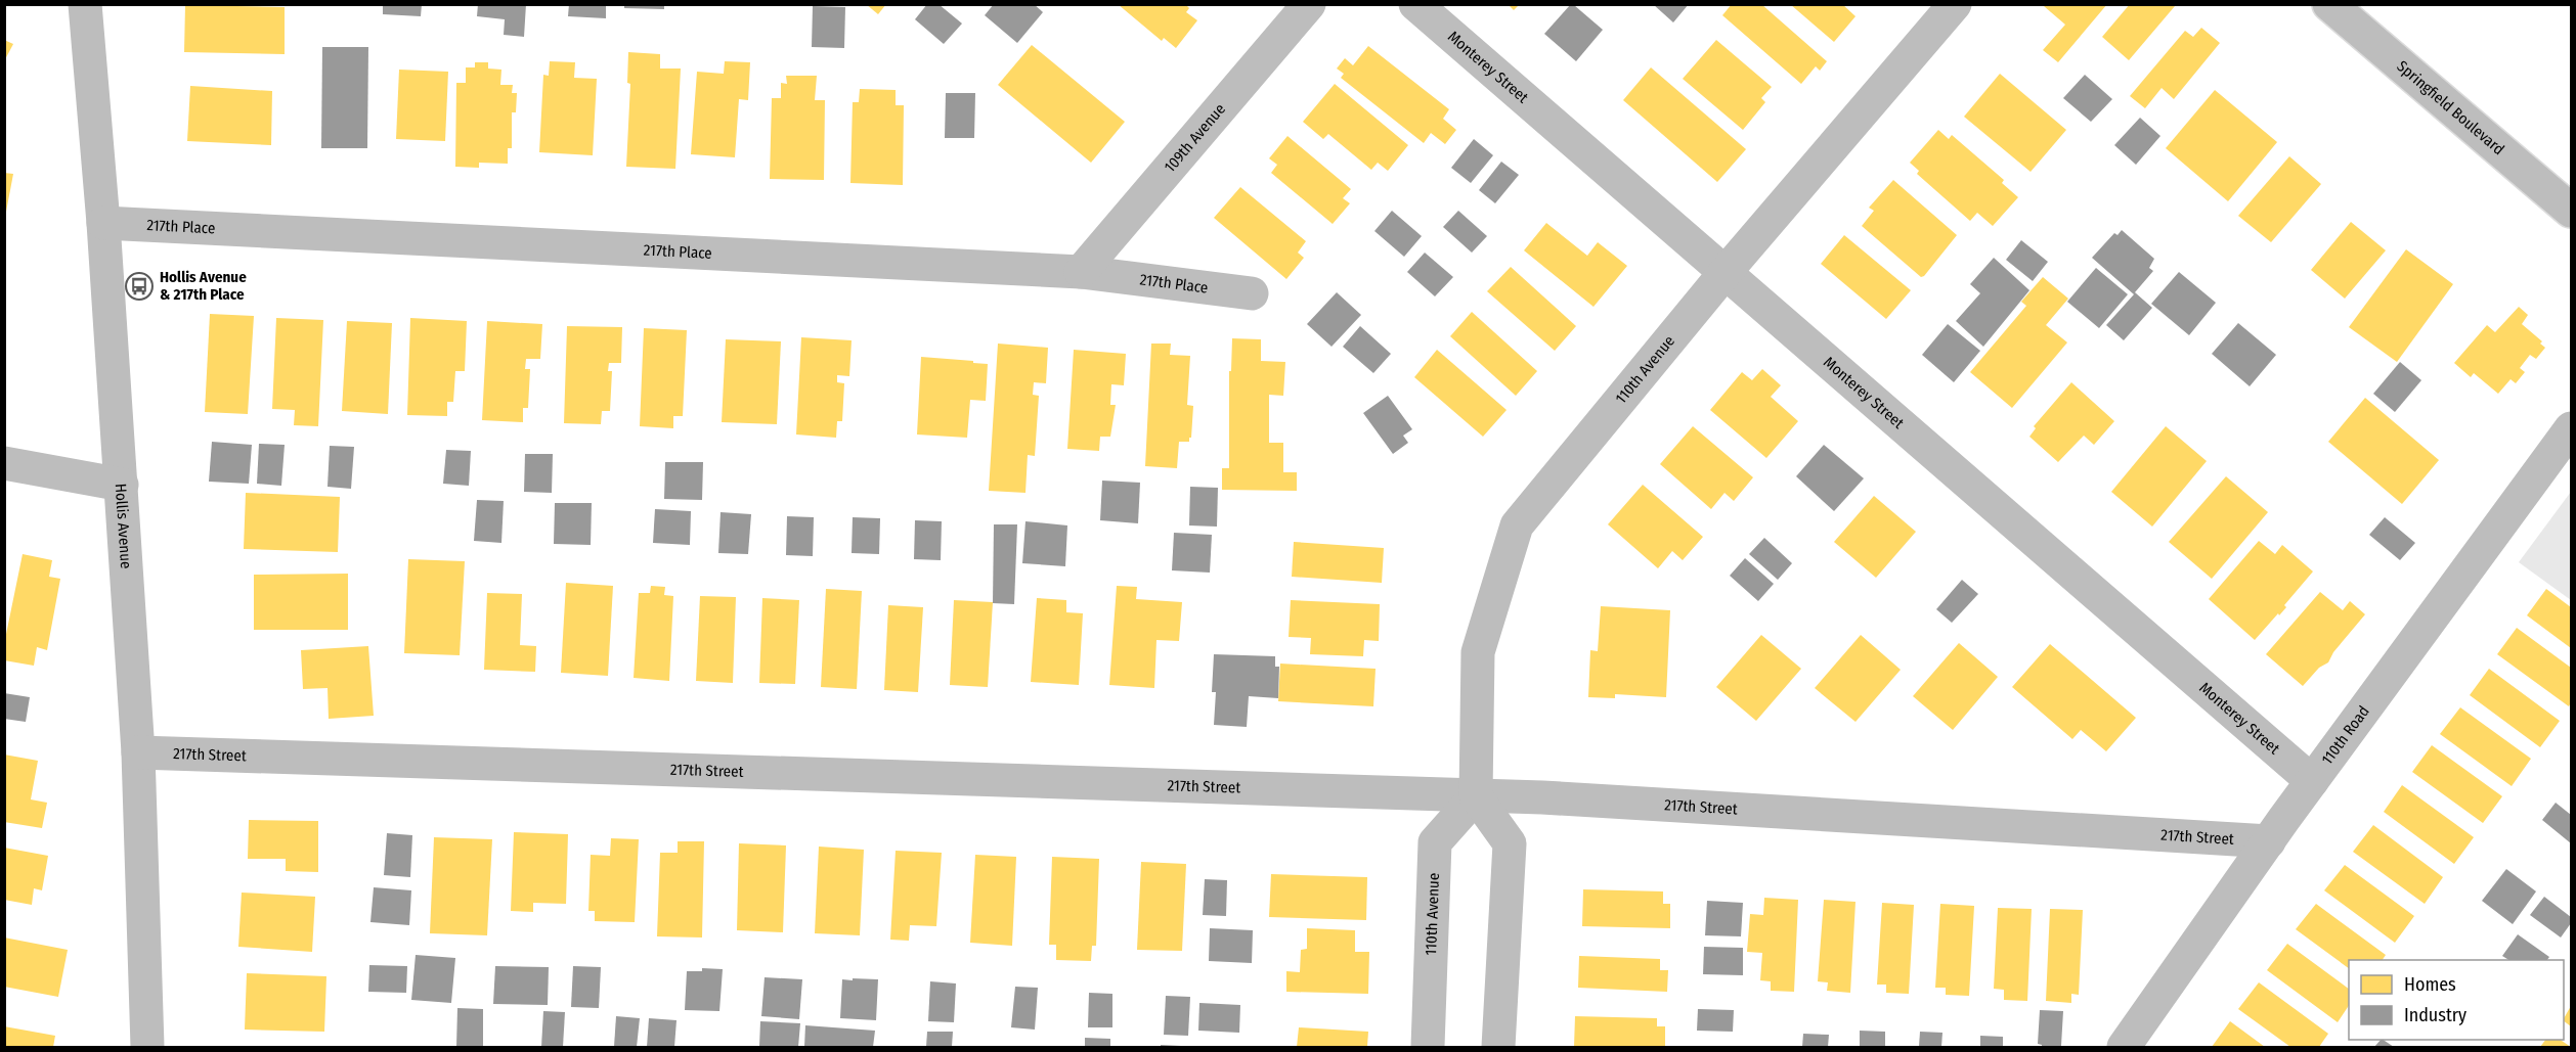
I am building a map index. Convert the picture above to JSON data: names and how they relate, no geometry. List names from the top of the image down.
{
  "streets": {
    "street": [
      "Monterey Street",
      "Springfield Boulevard",
      "109th Avenue",
      "217th Place",
      "110th Avenue",
      "Hollis Avenue",
      "110th Road",
      "217th Street"
    ]
  },
  "crossings": [
    ["Monterey Street", "110th Avenue"],
    ["Monterey Street", "110th Road"],
    ["109th Avenue", "217th Place"],
    ["217th Place", "Hollis Avenue"],
    ["110th Avenue", "217th Street"],
    ["Hollis Avenue", "217th Street"],
    ["110th Road", "217th Street"]
  ],
  "places": {
    "bus stop": ["Hollis Avenue & 217th Place"]
  },
  "legend": ["Homes", "Industry"]
}
